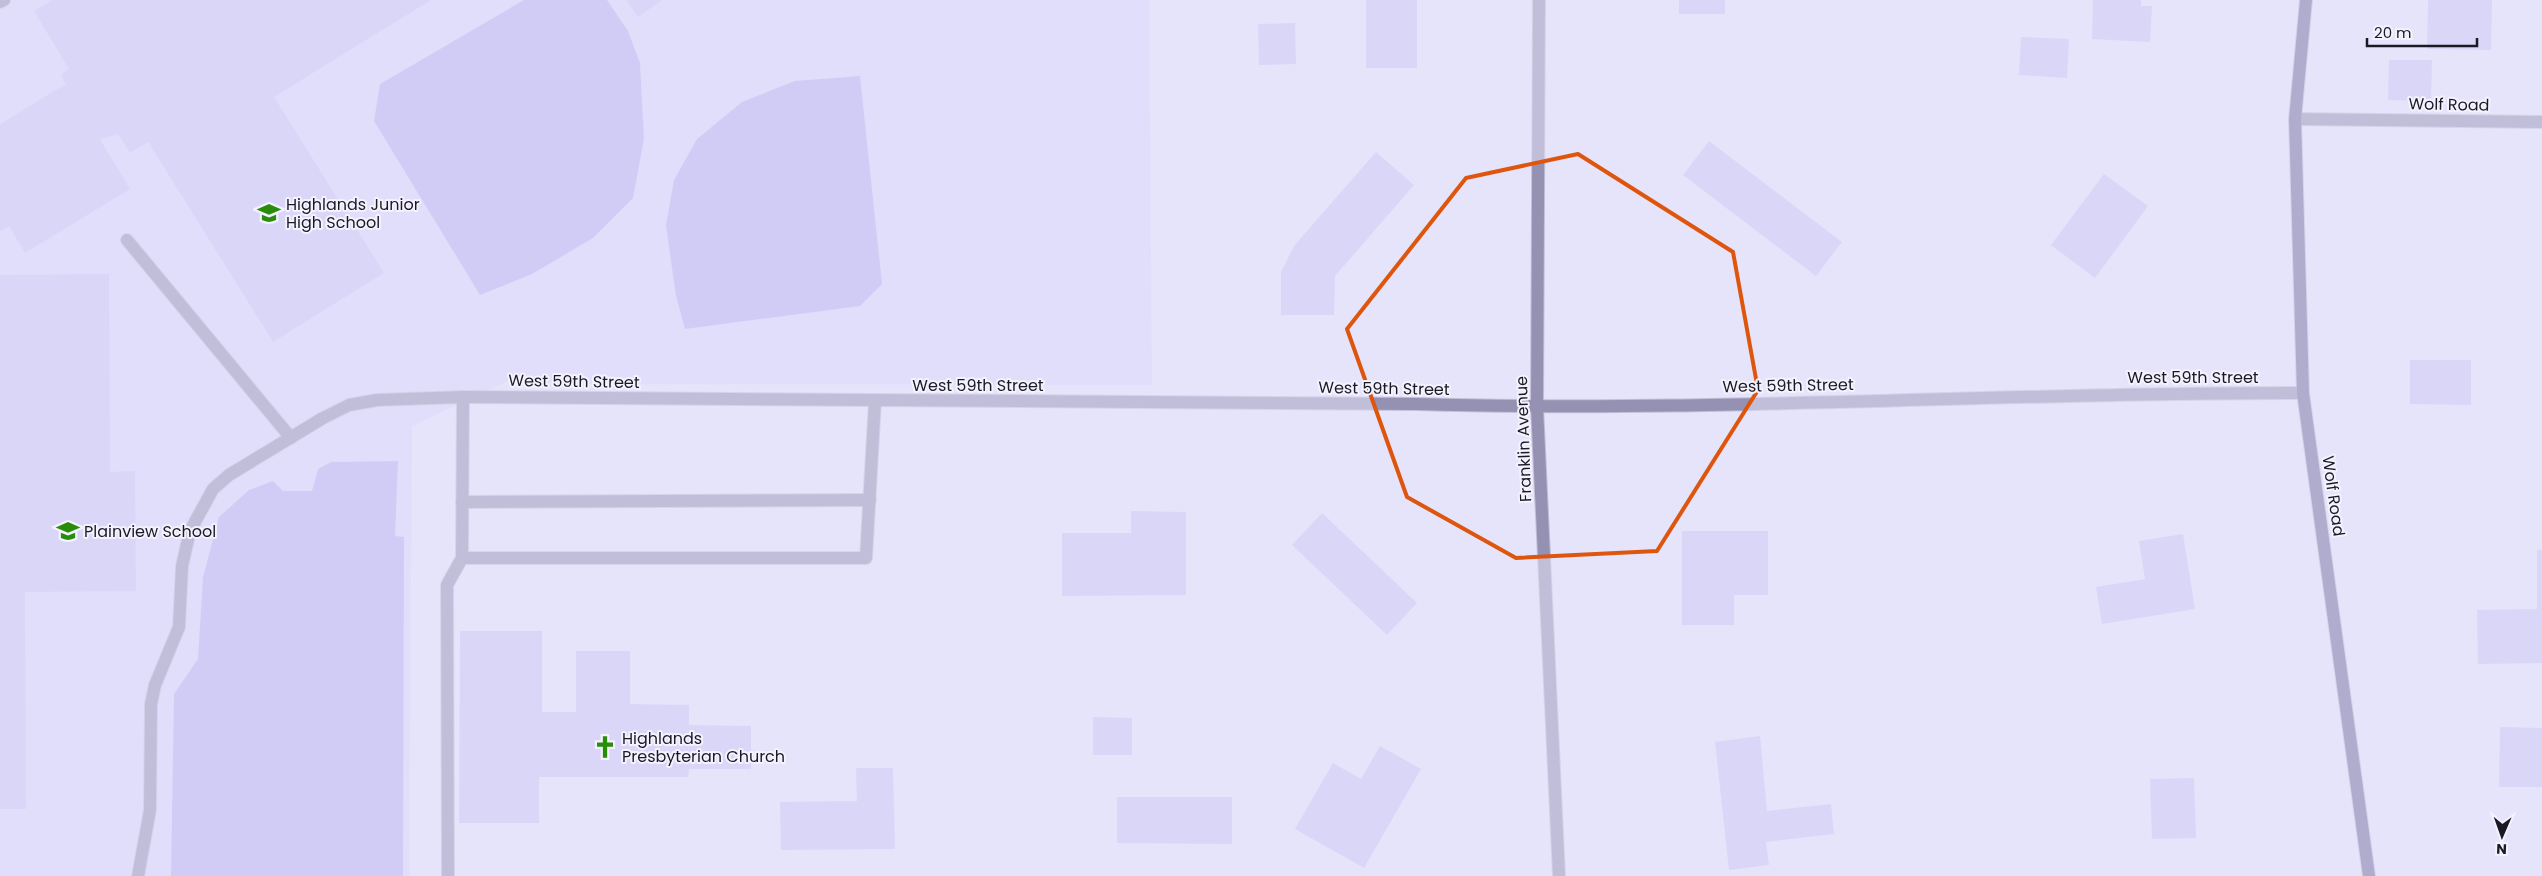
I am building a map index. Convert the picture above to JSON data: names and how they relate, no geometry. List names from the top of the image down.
{
  "streets": {
    "main road": ["Wolf Road"],
    "street": ["West 59th Street", "Franklin Avenue"]
  },
  "crossings": [
    ["Wolf Road", "West 59th Street"],
    ["West 59th Street", "Franklin Avenue"]
  ],
  "places": {
    "school or university": ["Highlands Junior High School", "Plainview School"],
    "church": ["Highlands Presbyterian Church"]
  },
  "scale_bar": "20 m",
  "north": "bottom"
}
